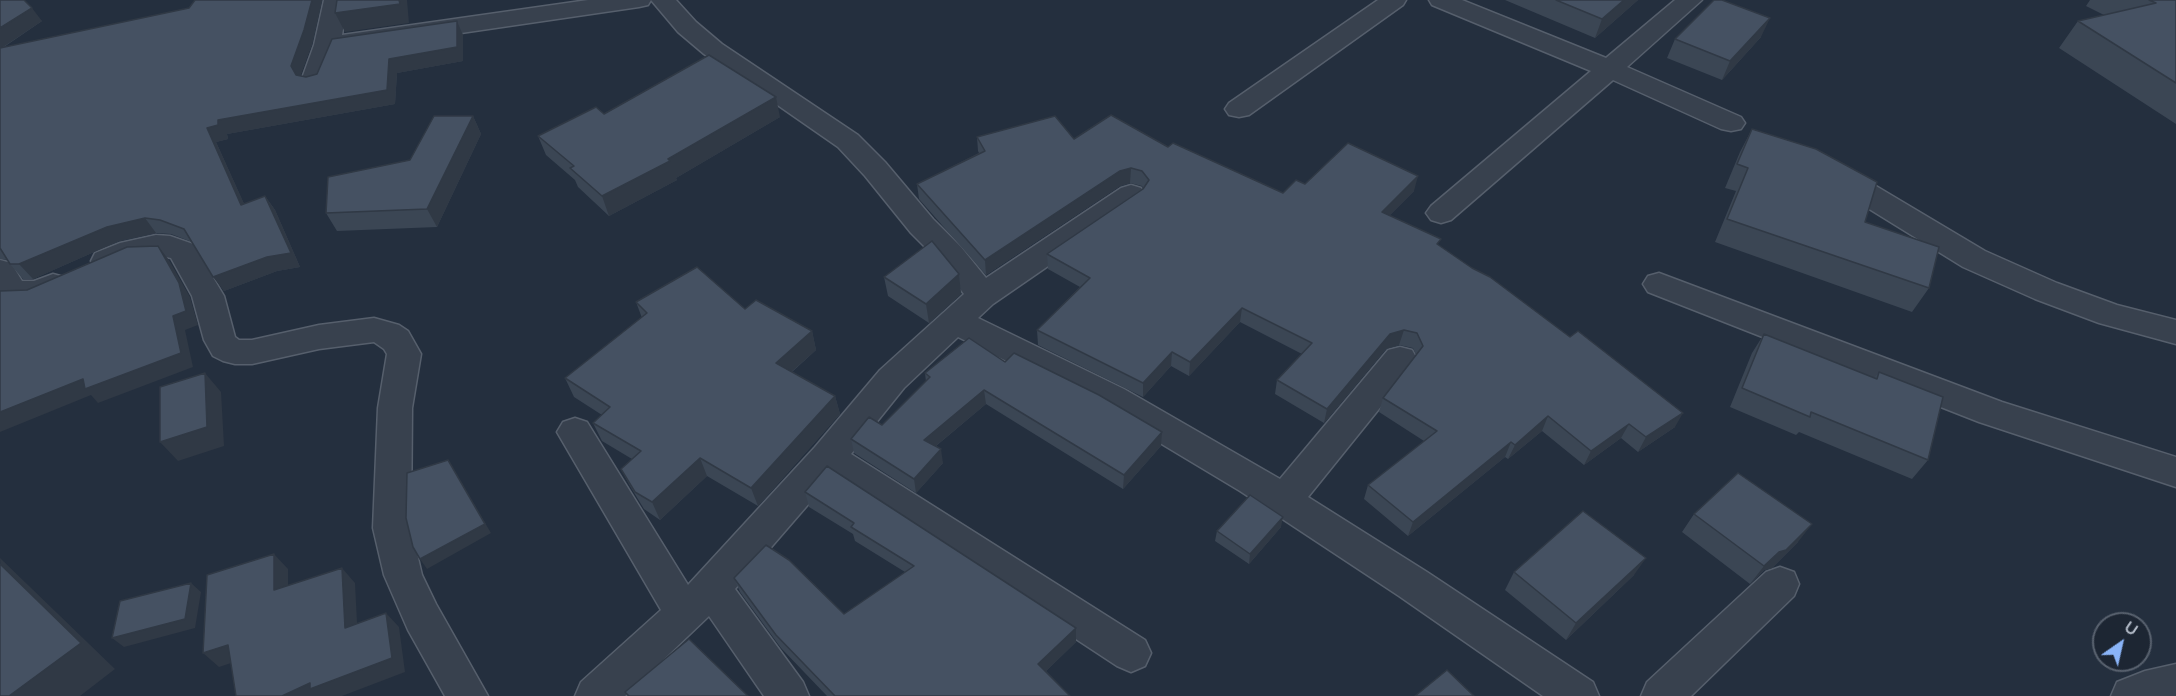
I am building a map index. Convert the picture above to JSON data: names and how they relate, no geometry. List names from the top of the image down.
{
  "north": "top right"
}
